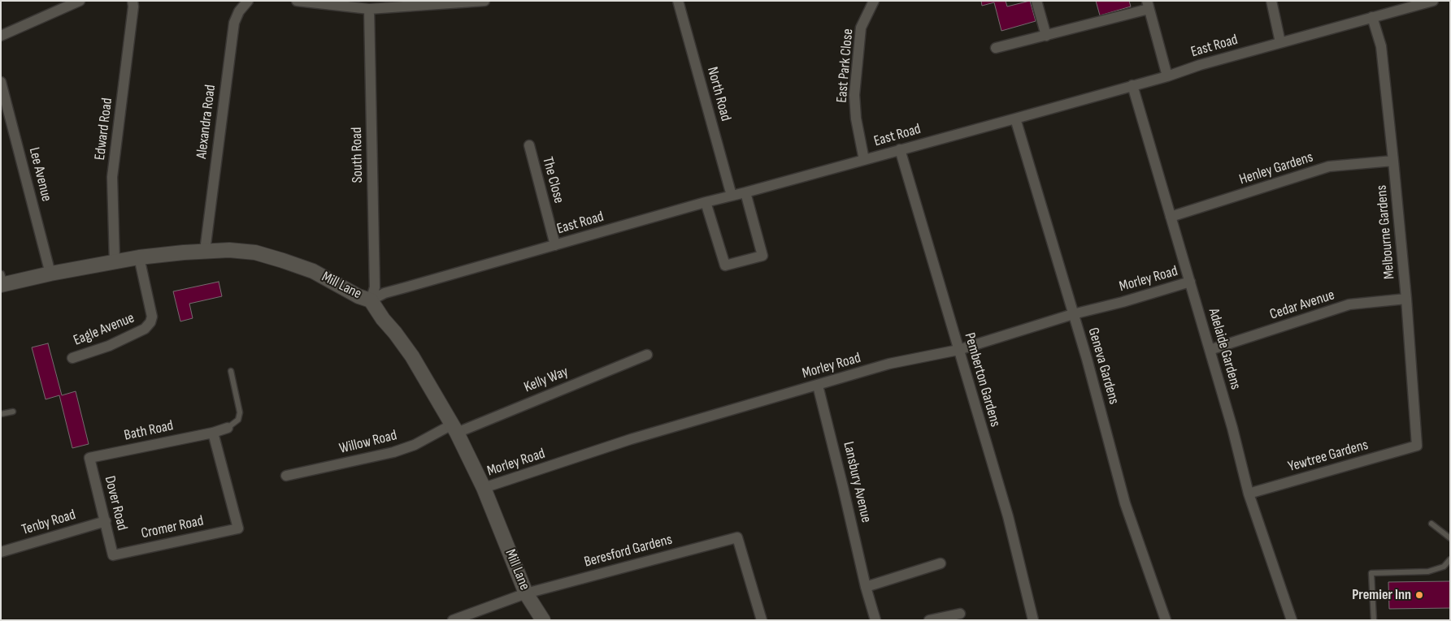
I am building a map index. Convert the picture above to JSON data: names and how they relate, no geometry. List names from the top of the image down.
{
  "streets": {
    "street": [
      "East Road",
      "East Park Close",
      "North Road",
      "Alexandra Road",
      "Edward Road",
      "South Road",
      "Henley Gardens",
      "Lee Avenue",
      "The Close",
      "Melbourne Gardens",
      "Morley Road",
      "Mill Lane",
      "Cedar Avenue",
      "Eagle Avenue",
      "Adelaide Gardens",
      "Geneva Gardens",
      "Kelly Way",
      "Pemberton Gardens",
      "Bath Road",
      "Willow Road",
      "Yewtree Gardens",
      "Lansbury Avenue",
      "Dover Road",
      "Tenby Road",
      "Cromer Road",
      "Beresford Gardens"
    ]
  },
  "crossings": [
    ["East Road", "East Park Close"],
    ["East Road", "North Road"],
    ["East Road", "South Road"],
    ["East Road", "The Close"],
    ["East Road", "Melbourne Gardens"],
    ["East Road", "Mill Lane"],
    ["East Road", "Adelaide Gardens"],
    ["East Road", "Geneva Gardens"],
    ["East Road", "Pemberton Gardens"],
    ["Alexandra Road", "Mill Lane"],
    ["Edward Road", "Mill Lane"],
    ["South Road", "Mill Lane"],
    ["Henley Gardens", "Melbourne Gardens"],
    ["Henley Gardens", "Adelaide Gardens"],
    ["Lee Avenue", "Mill Lane"],
    ["Melbourne Gardens", "Cedar Avenue"],
    ["Melbourne Gardens", "Yewtree Gardens"],
    ["Morley Road", "Mill Lane"],
    ["Morley Road", "Adelaide Gardens"],
    ["Morley Road", "Geneva Gardens"],
    ["Morley Road", "Pemberton Gardens"],
    ["Morley Road", "Lansbury Avenue"],
    ["Mill Lane", "Eagle Avenue"],
    ["Mill Lane", "Kelly Way"],
    ["Mill Lane", "Willow Road"],
    ["Mill Lane", "Beresford Gardens"],
    ["Cedar Avenue", "Adelaide Gardens"],
    ["Adelaide Gardens", "Yewtree Gardens"],
    ["Kelly Way", "Willow Road"],
    ["Bath Road", "Dover Road"],
    ["Bath Road", "Cromer Road"],
    ["Dover Road", "Tenby Road"],
    ["Dover Road", "Cromer Road"]
  ],
  "places": ["Premier Inn"]
}
